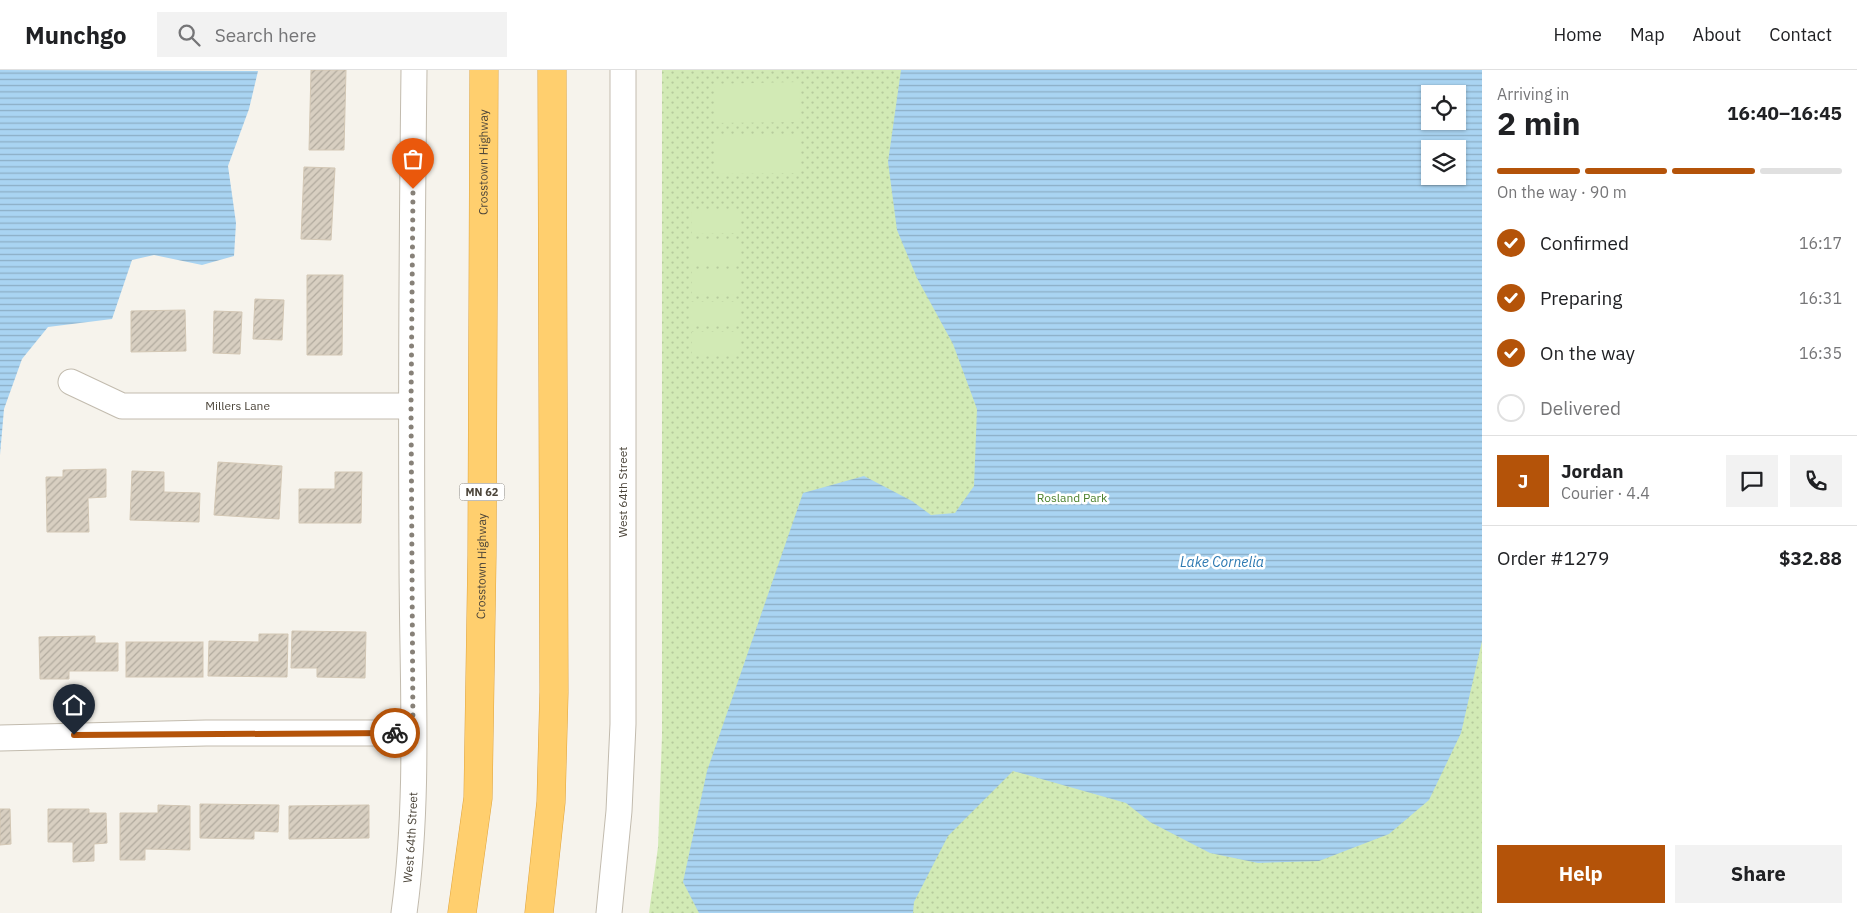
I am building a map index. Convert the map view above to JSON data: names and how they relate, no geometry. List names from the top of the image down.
{
  "streets": {
    "highway": ["Crosstown Highway", "MN 62"],
    "street": ["Millers Lane", "West 64th Street"]
  },
  "crossings": [
    ["Millers Lane", "West 64th Street"]
  ],
  "water": ["Lake Cornelia"],
  "parks": ["Rosland Park"],
  "page": {
    "header": "Munchgo",
    "search": "Search here",
    "nav": [
      "Home",
      "Map",
      "About",
      "Contact"
    ],
    "heading": ["2 min", "Arriving in", "16:40–16:45"],
    "panel": [
      "Jordan",
      "Courier · 4.4",
      "Order #1279",
      "$32.88"
    ],
    "bar": "On the way · 90 m",
    "list": [
      ["Confirmed", "16:17"],
      ["Preparing", "16:31"],
      ["On the way", "16:35"],
      "Delivered"
    ],
    "round": "J",
    "buttons": ["Help", "Share"]
  }
}
